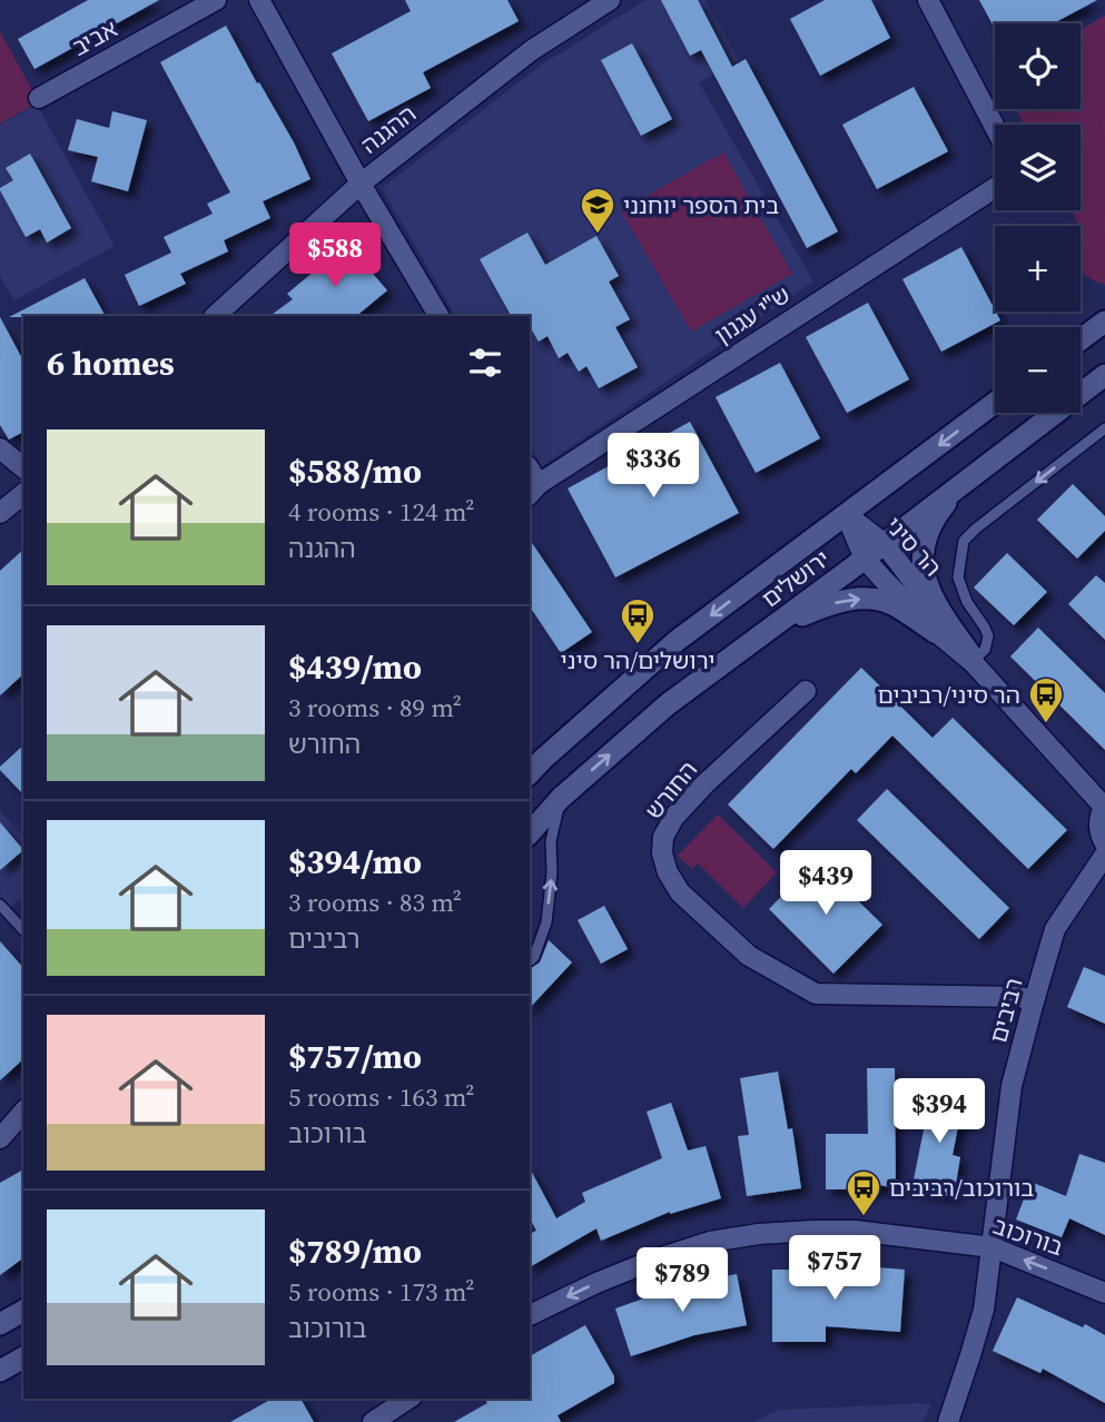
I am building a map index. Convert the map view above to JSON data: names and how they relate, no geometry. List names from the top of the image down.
{
  "streets": {
    "main road": ["ירושלים"],
    "street": [
      "אביב",
      "ההגנה",
      "ש\"י עגנון",
      "הר סיני",
      "החורש",
      "רביבים",
      "בורוכוב"
    ]
  },
  "crossings": [
    ["הר סיני", "ירושלים"],
    ["החורש", "רביבים"],
    ["רביבים", "בורוכוב"]
  ],
  "one_way": ["בורוכוב"],
  "places": {
    "school or university": ["בית הספר יוחנני"],
    "bus stop": ["ירושלים/הר סיני", "הר סיני/רביבים", "בורוכוב/רביבים"]
  },
  "page": {
    "map_buttons": ["+", "−"],
    "price": [
      "$588",
      "$336",
      "$439",
      "$394",
      "$757",
      "$789"
    ],
    "heading": "6 homes",
    "list": [
      {
        "name": "$588/mo",
        "note": "4 rooms · 124 m² · ההגנה"
      },
      {
        "name": "$439/mo",
        "note": "3 rooms · 89 m² · החורש"
      },
      {
        "name": "$394/mo",
        "note": "3 rooms · 83 m² · רביבים"
      },
      {
        "name": "$757/mo",
        "note": "5 rooms · 163 m² · בורוכוב"
      },
      {
        "name": "$789/mo",
        "note": "5 rooms · 173 m² · בורוכוב"
      }
    ]
  }
}
